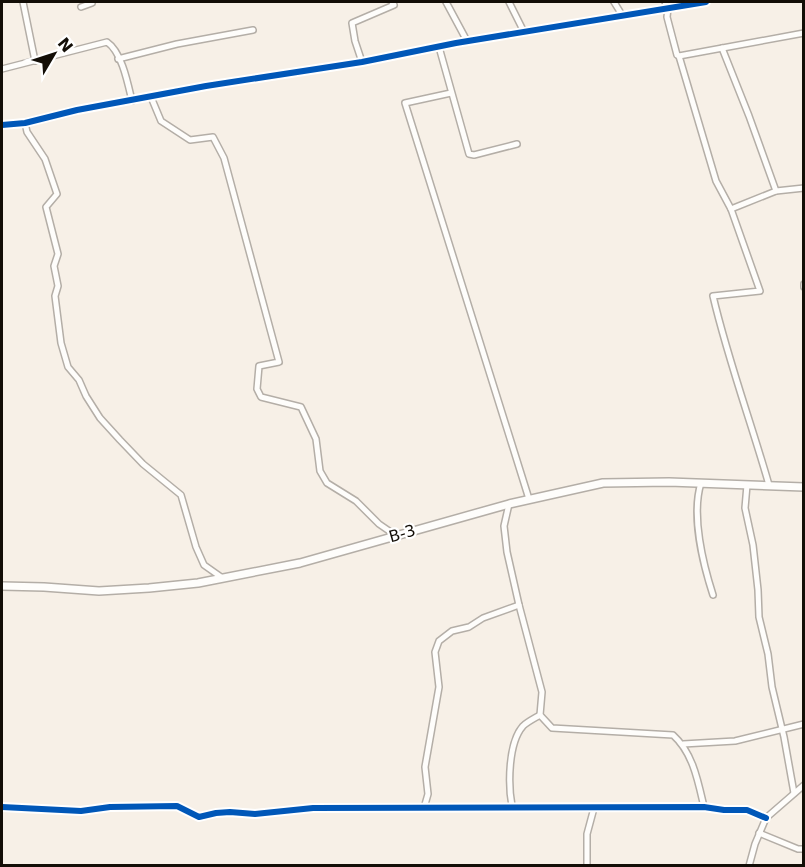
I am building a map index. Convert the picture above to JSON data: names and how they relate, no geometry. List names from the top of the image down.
{
  "streets": {
    "main road": ["B-3"]
  },
  "north": "top right"
}
